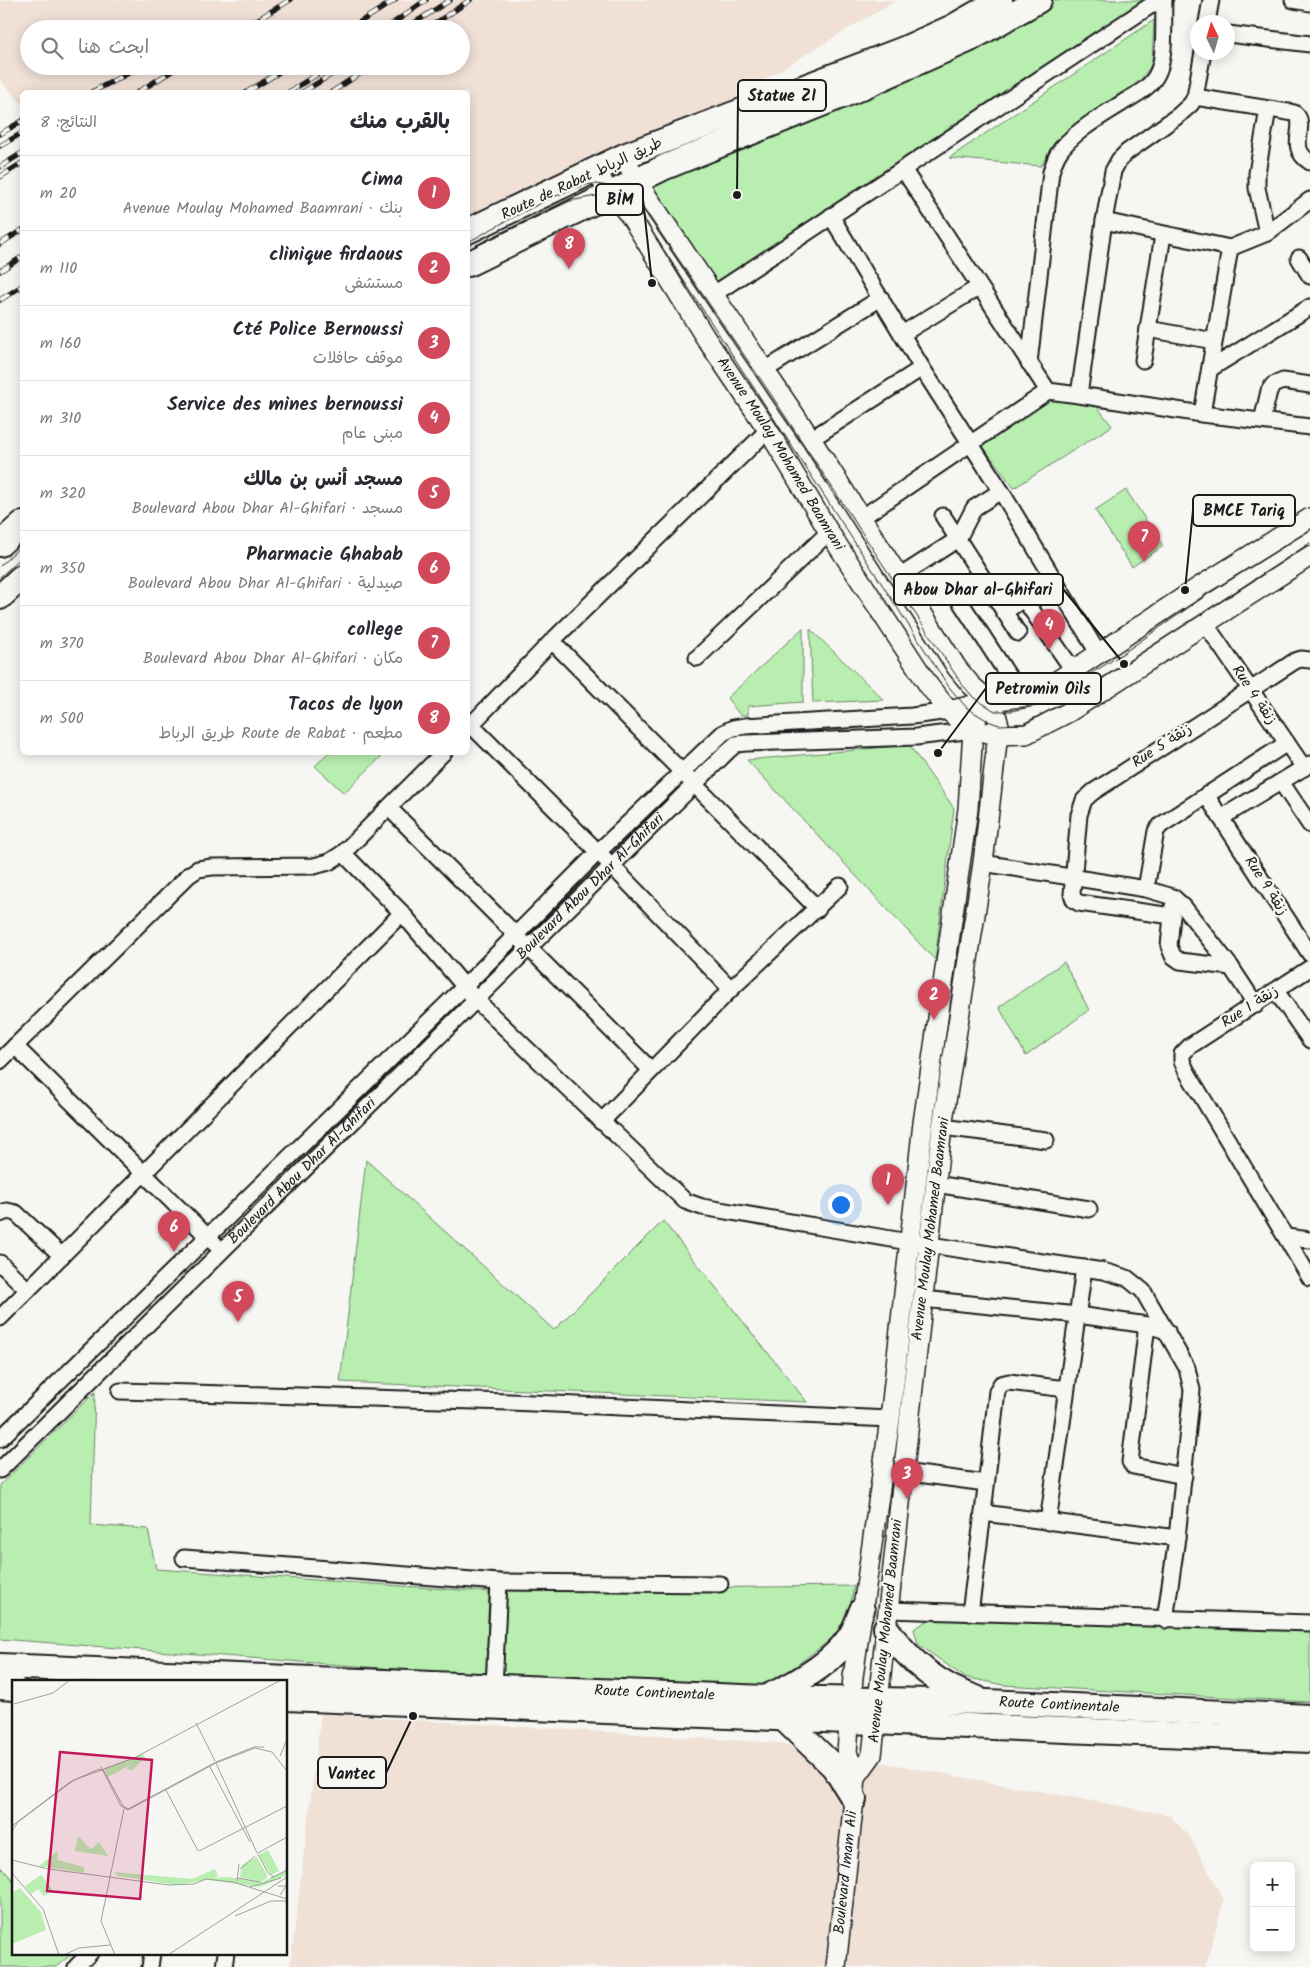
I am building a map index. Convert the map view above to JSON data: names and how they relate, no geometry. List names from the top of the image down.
{
  "streets": {
    "main road": ["Route de Rabat طريق الرباط", "Route Continentale"],
    "street": [
      "Avenue Moulay Mohamed Baamrani",
      "Rue 4 زنقة",
      "Rue 5 زنقة",
      "Boulevard Abou Dhar Al-Ghifari",
      "Rue 9 زنقة",
      "Rue 1 زنقة",
      "Boulevard Imam Ali"
    ]
  },
  "crossings": [
    ["Route de Rabat طريق الرباط", "Avenue Moulay Mohamed Baamrani"],
    ["Avenue Moulay Mohamed Baamrani", "Boulevard Abou Dhar Al-Ghifari"],
    ["Avenue Moulay Mohamed Baamrani", "Route Continentale"],
    ["Avenue Moulay Mohamed Baamrani", "Boulevard Imam Ali"],
    ["Rue 4 زنقة", "Rue 5 زنقة"],
    ["Rue 4 زنقة", "Boulevard Abou Dhar Al-Ghifari"]
  ],
  "places": [
    "Statue ZI",
    "BİM",
    "BMCE Tariq",
    "Abou Dhar al-Ghifari",
    "Petromin Oils",
    "Vantec"
  ],
  "north": "top",
  "page": {
    "search": "ابحث هنا",
    "heading": ["بالقرب منك", "النتائج: 8"],
    "list": [
      {
        "mark": "1",
        "name": "Cima",
        "note": "بنك · Avenue Moulay Mohamed Baamrani",
        "value": "20 m"
      },
      {
        "mark": "2",
        "name": "clinique firdaous",
        "note": "مستشفى",
        "value": "110 m"
      },
      {
        "mark": "3",
        "name": "Cté Police Bernoussi",
        "note": "موقف حافلات",
        "value": "160 m"
      },
      {
        "mark": "4",
        "name": "Service des mines bernoussi",
        "note": "مبنى عام",
        "value": "310 m"
      },
      {
        "mark": "5",
        "name": "مسجد أنس بن مالك",
        "note": "مسجد · Boulevard Abou Dhar Al-Ghifari",
        "value": "320 m"
      },
      {
        "mark": "6",
        "name": "Pharmacie Ghabab",
        "note": "صيدلية · Boulevard Abou Dhar Al-Ghifari",
        "value": "350 m"
      },
      {
        "mark": "7",
        "name": "college",
        "note": "مكان · Boulevard Abou Dhar Al-Ghifari",
        "value": "370 m"
      },
      {
        "mark": "8",
        "name": "Tacos de lyon",
        "note": "مطعم · Route de Rabat طريق الرباط",
        "value": "500 m"
      }
    ],
    "pins": [
      "8",
      "7",
      "4",
      "2",
      "1",
      "6",
      "5",
      "3"
    ],
    "map_buttons": ["+", "−"]
  }
}
